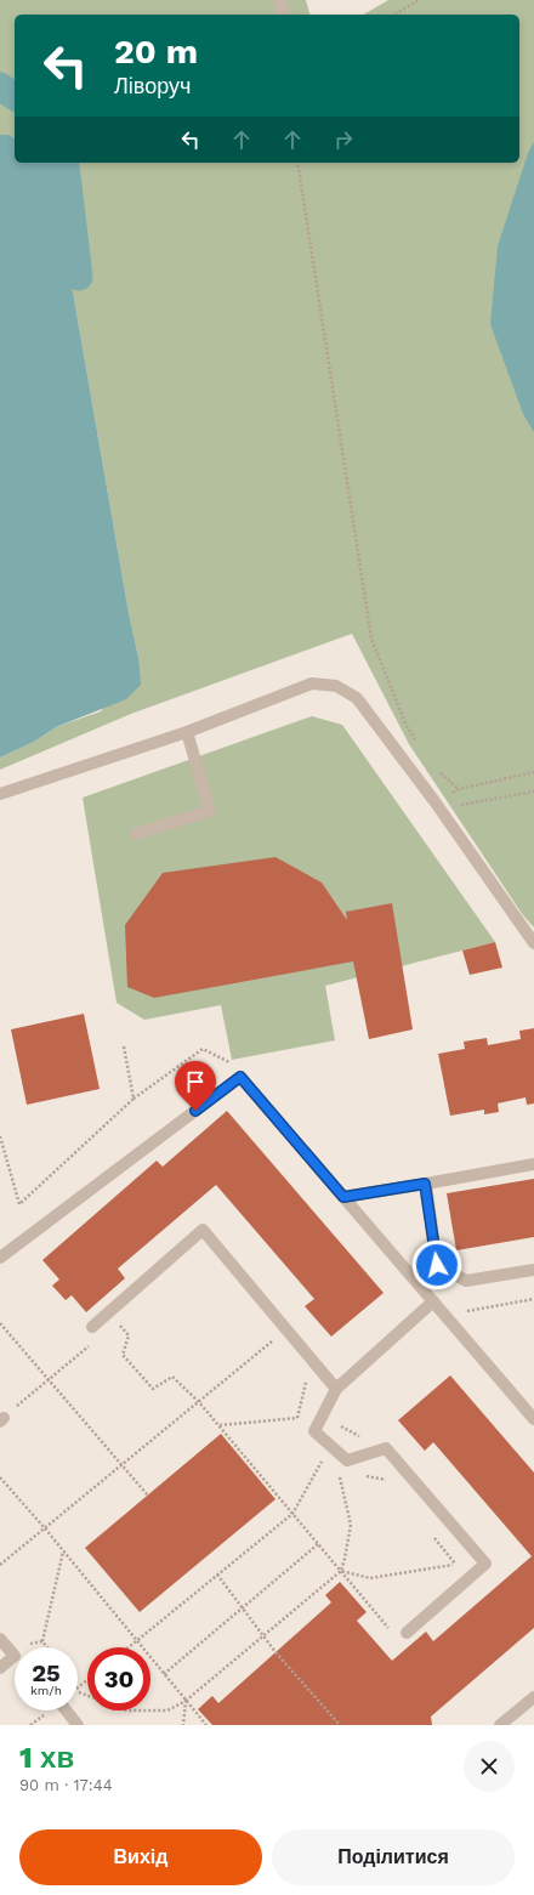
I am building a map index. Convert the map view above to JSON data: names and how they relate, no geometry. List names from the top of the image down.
{
  "page": {
    "turn": ["20 m", "Ліворуч"],
    "speed": "25 km/h",
    "limit": "30",
    "heading": ["1 хв", "90 m · 17:44"],
    "buttons": ["Вихід", "Поділитися"]
  }
}
